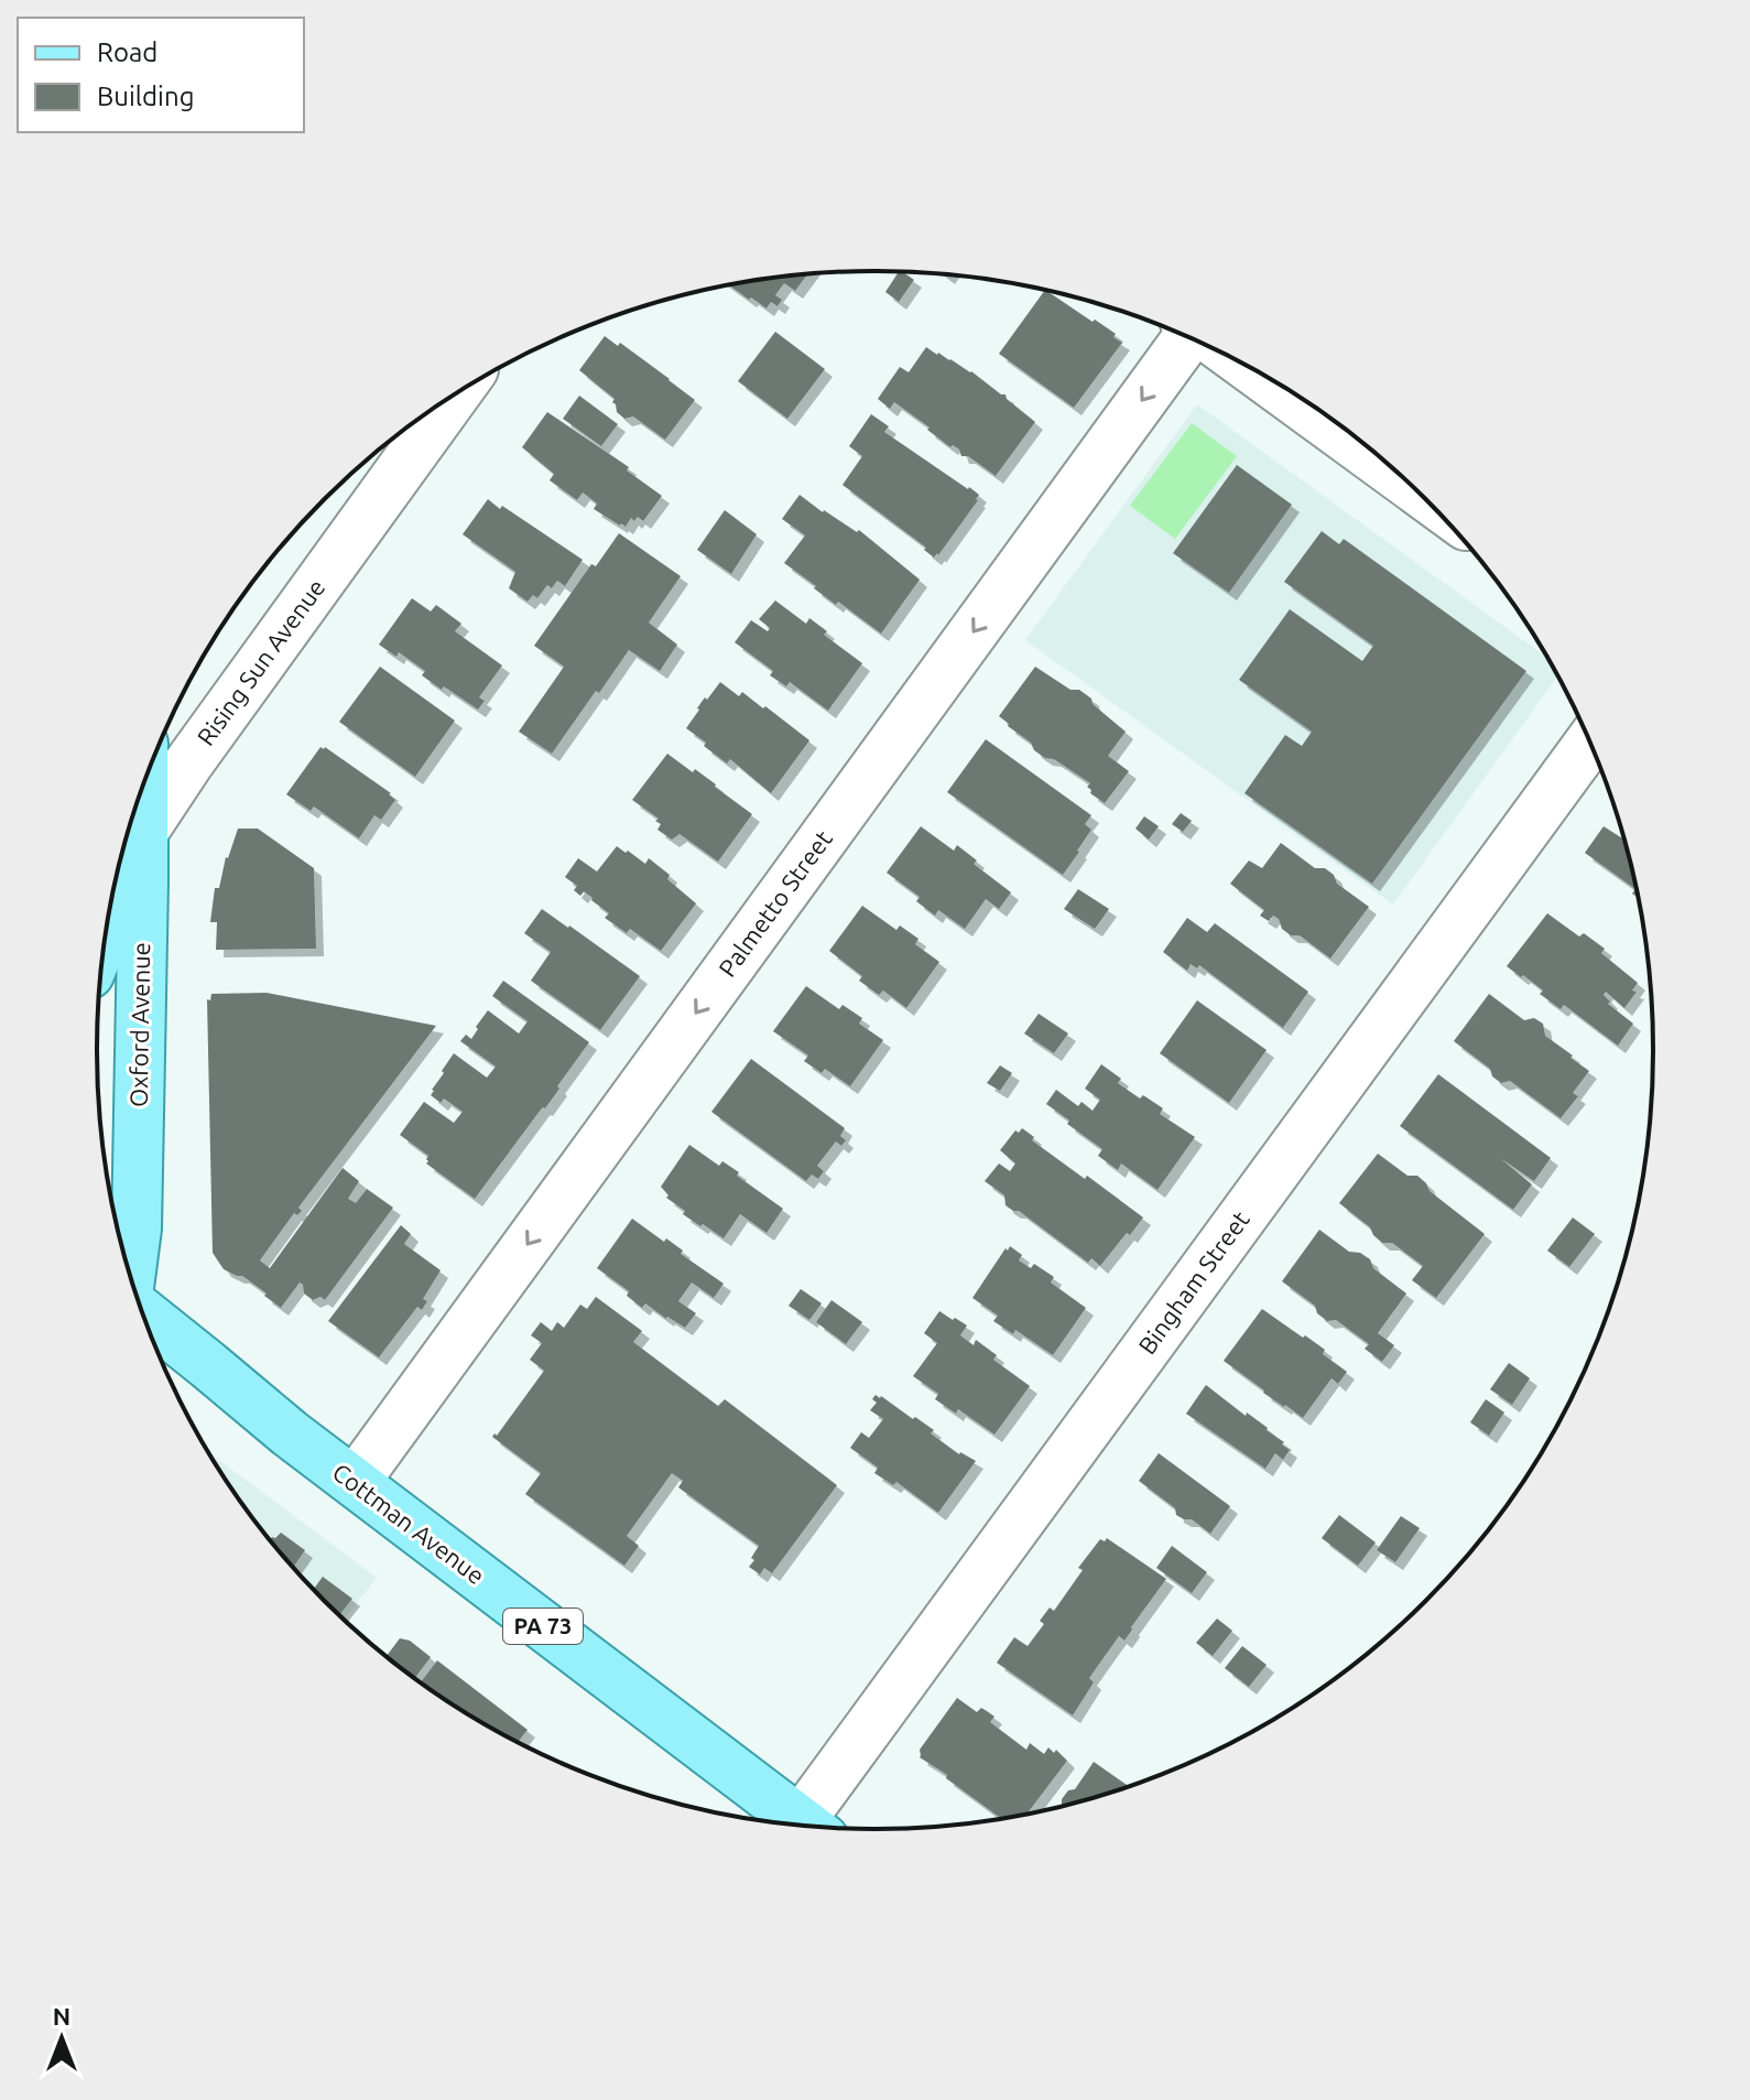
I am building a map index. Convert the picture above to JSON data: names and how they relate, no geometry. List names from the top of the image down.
{
  "streets": {
    "main road": [
      "Rising Sun Avenue",
      "Oxford Avenue",
      "Cottman Avenue",
      "PA 73"
    ],
    "street": ["Palmetto Street", "Bingham Street"]
  },
  "crossings": [
    ["Rising Sun Avenue", "Oxford Avenue"],
    ["Palmetto Street", "Cottman Avenue"]
  ],
  "one_way": ["Palmetto Street"],
  "legend": ["Road", "Building"],
  "north": "top"
}
